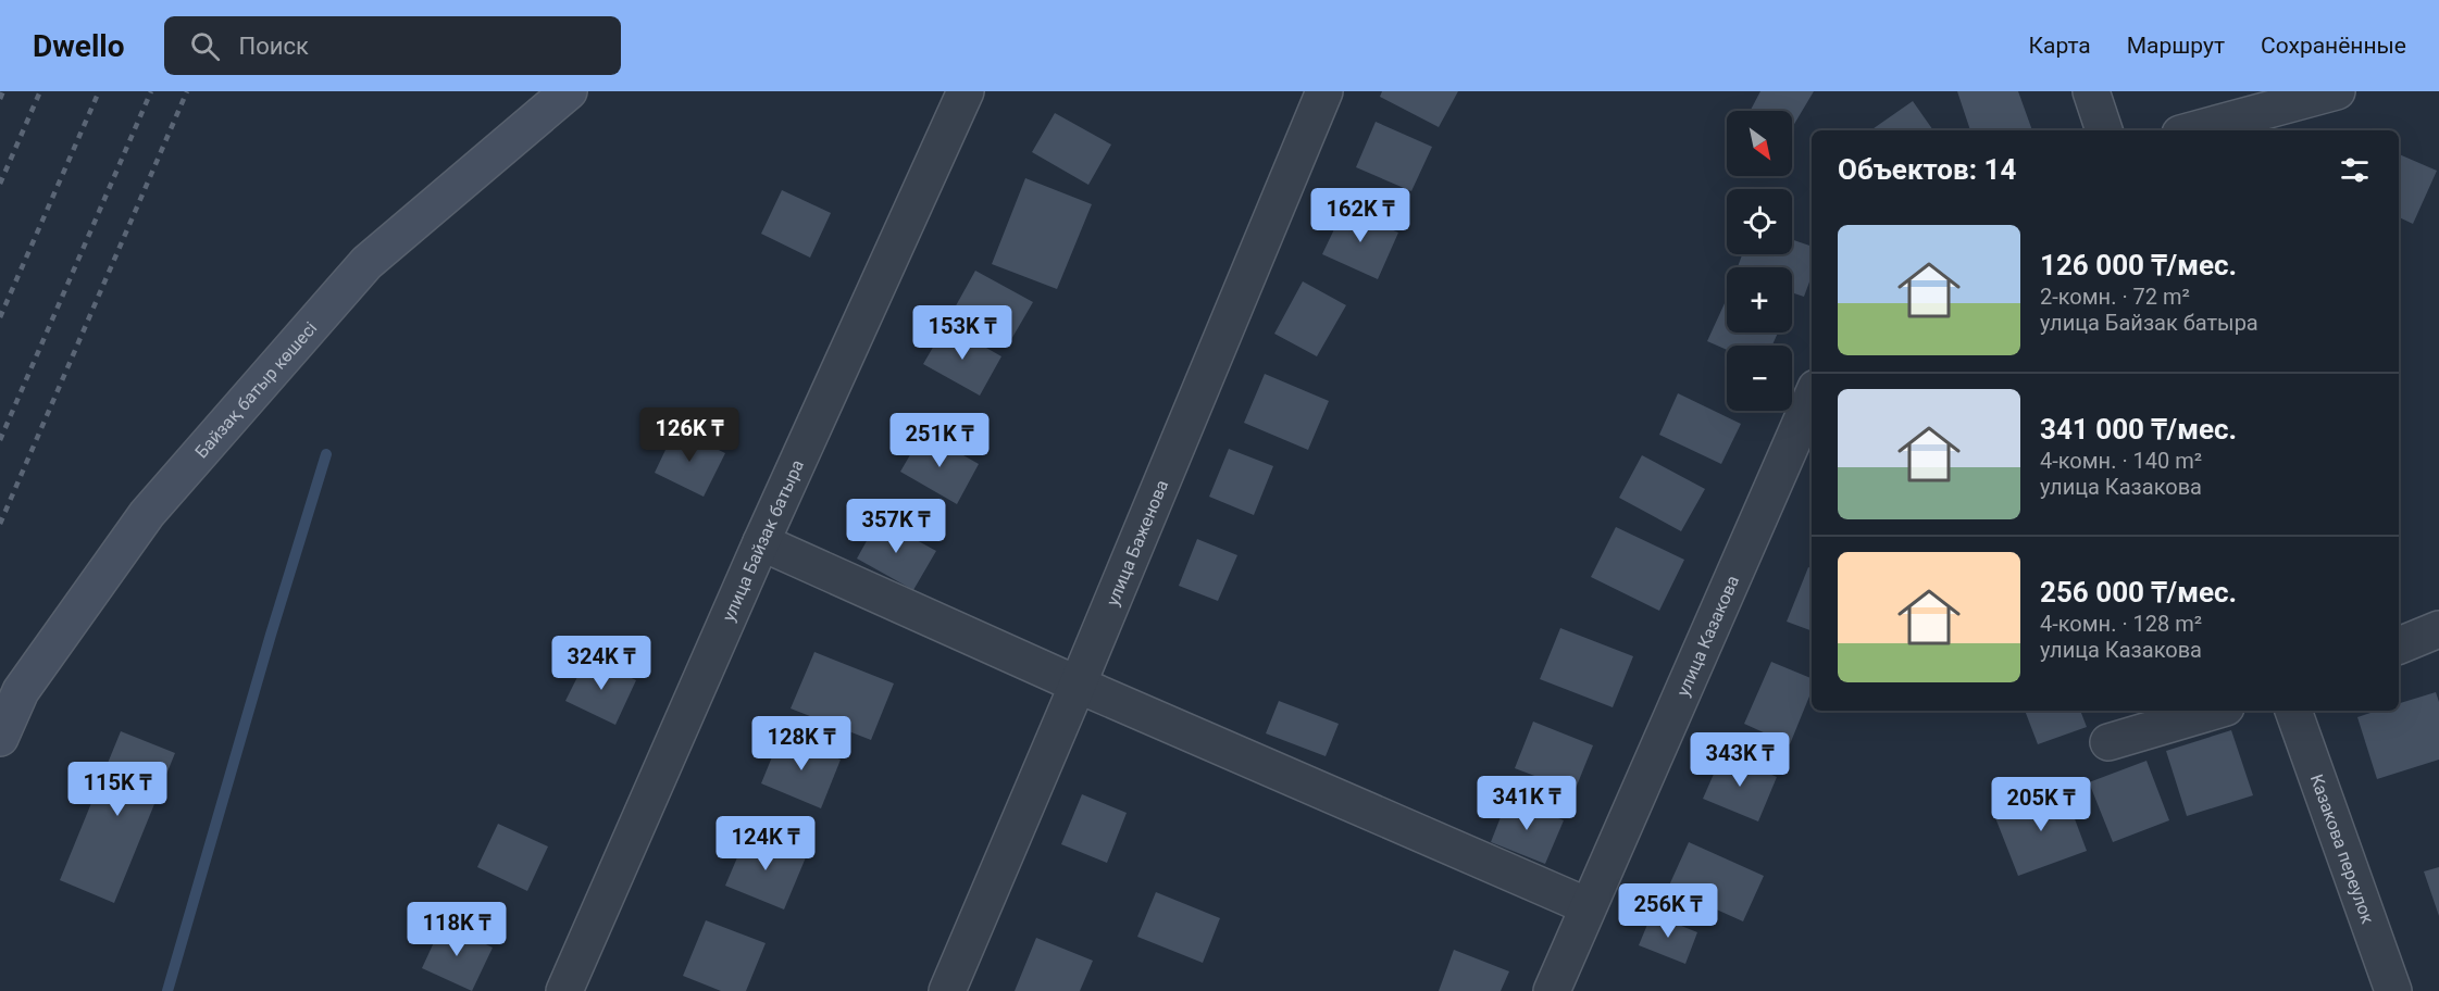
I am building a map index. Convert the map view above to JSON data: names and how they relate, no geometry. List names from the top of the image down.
{
  "streets": {
    "main road": ["Байзақ батыр көшесі"],
    "street": [
      "улица Байзак батыра",
      "улица Баженова",
      "улица Казакова",
      "Казакова переулок"
    ]
  },
  "north": "bottom right",
  "page": {
    "header": "Dwello",
    "search": "Поиск",
    "nav": ["Карта", "Маршрут", "Сохранённые"],
    "map_buttons": ["+", "−"],
    "heading": "Объектов: 14",
    "price": [
      "162K ₸",
      "153K ₸",
      "126K ₸",
      "251K ₸",
      "357K ₸",
      "324K ₸",
      "128K ₸",
      "343K ₸",
      "115K ₸",
      "341K ₸",
      "205K ₸",
      "124K ₸",
      "256K ₸",
      "118K ₸"
    ],
    "list": [
      {
        "name": "126 000 ₸/мес.",
        "note": "2-комн. · 72 m² · улица Байзак батыра"
      },
      {
        "name": "341 000 ₸/мес.",
        "note": "4-комн. · 140 m² · улица Казакова"
      },
      {
        "name": "256 000 ₸/мес.",
        "note": "4-комн. · 128 m² · улица Казакова"
      }
    ]
  }
}
